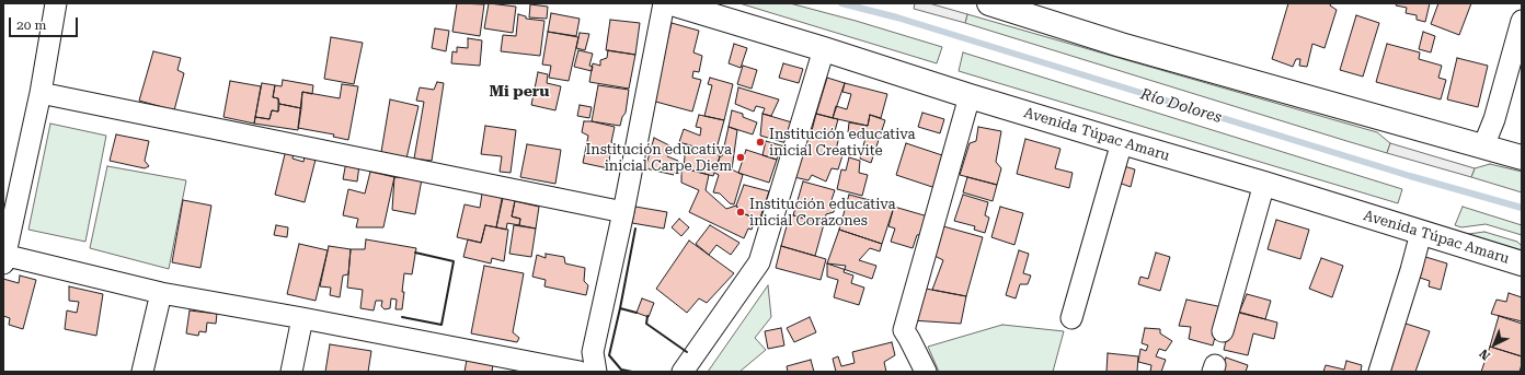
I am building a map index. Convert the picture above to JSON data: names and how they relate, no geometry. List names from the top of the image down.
{
  "streets": {
    "street": ["Avenida Túpac Amaru"]
  },
  "districts": ["Mi peru"],
  "water": ["Río Dolores"],
  "places": ["Institución educativa inicial Creativite", "Institución educativa inicial Carpe Diem", "Institución educativa inicial Corazones"],
  "scale_bar": "20 m",
  "north": "bottom left"
}
